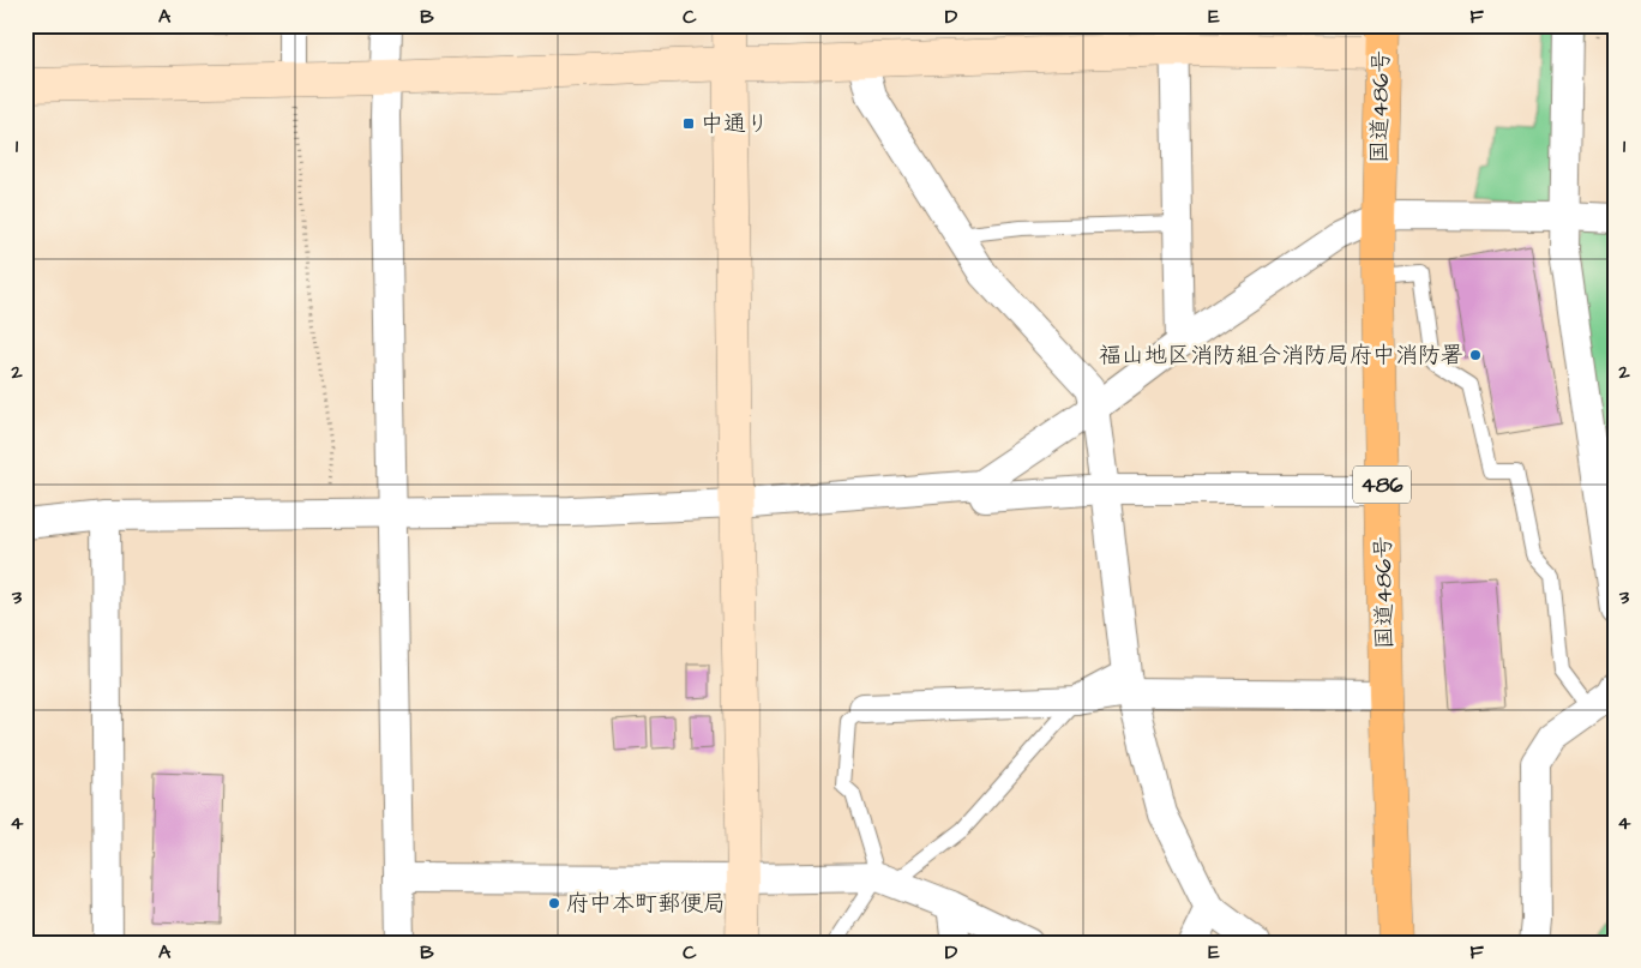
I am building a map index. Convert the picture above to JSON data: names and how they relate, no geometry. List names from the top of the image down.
{
  "streets": {
    "highway": ["国道486号", "486"]
  },
  "places": {
    "transit": ["中通り"],
    "other": ["福山地区消防組合消防局府中消防署", "府中本町郵便局"]
  },
  "grid": {
    "columns": [
      "A",
      "B",
      "C",
      "D",
      "E",
      "F"
    ],
    "rows": [
      "1",
      "2",
      "3",
      "4"
    ]
  }
}
